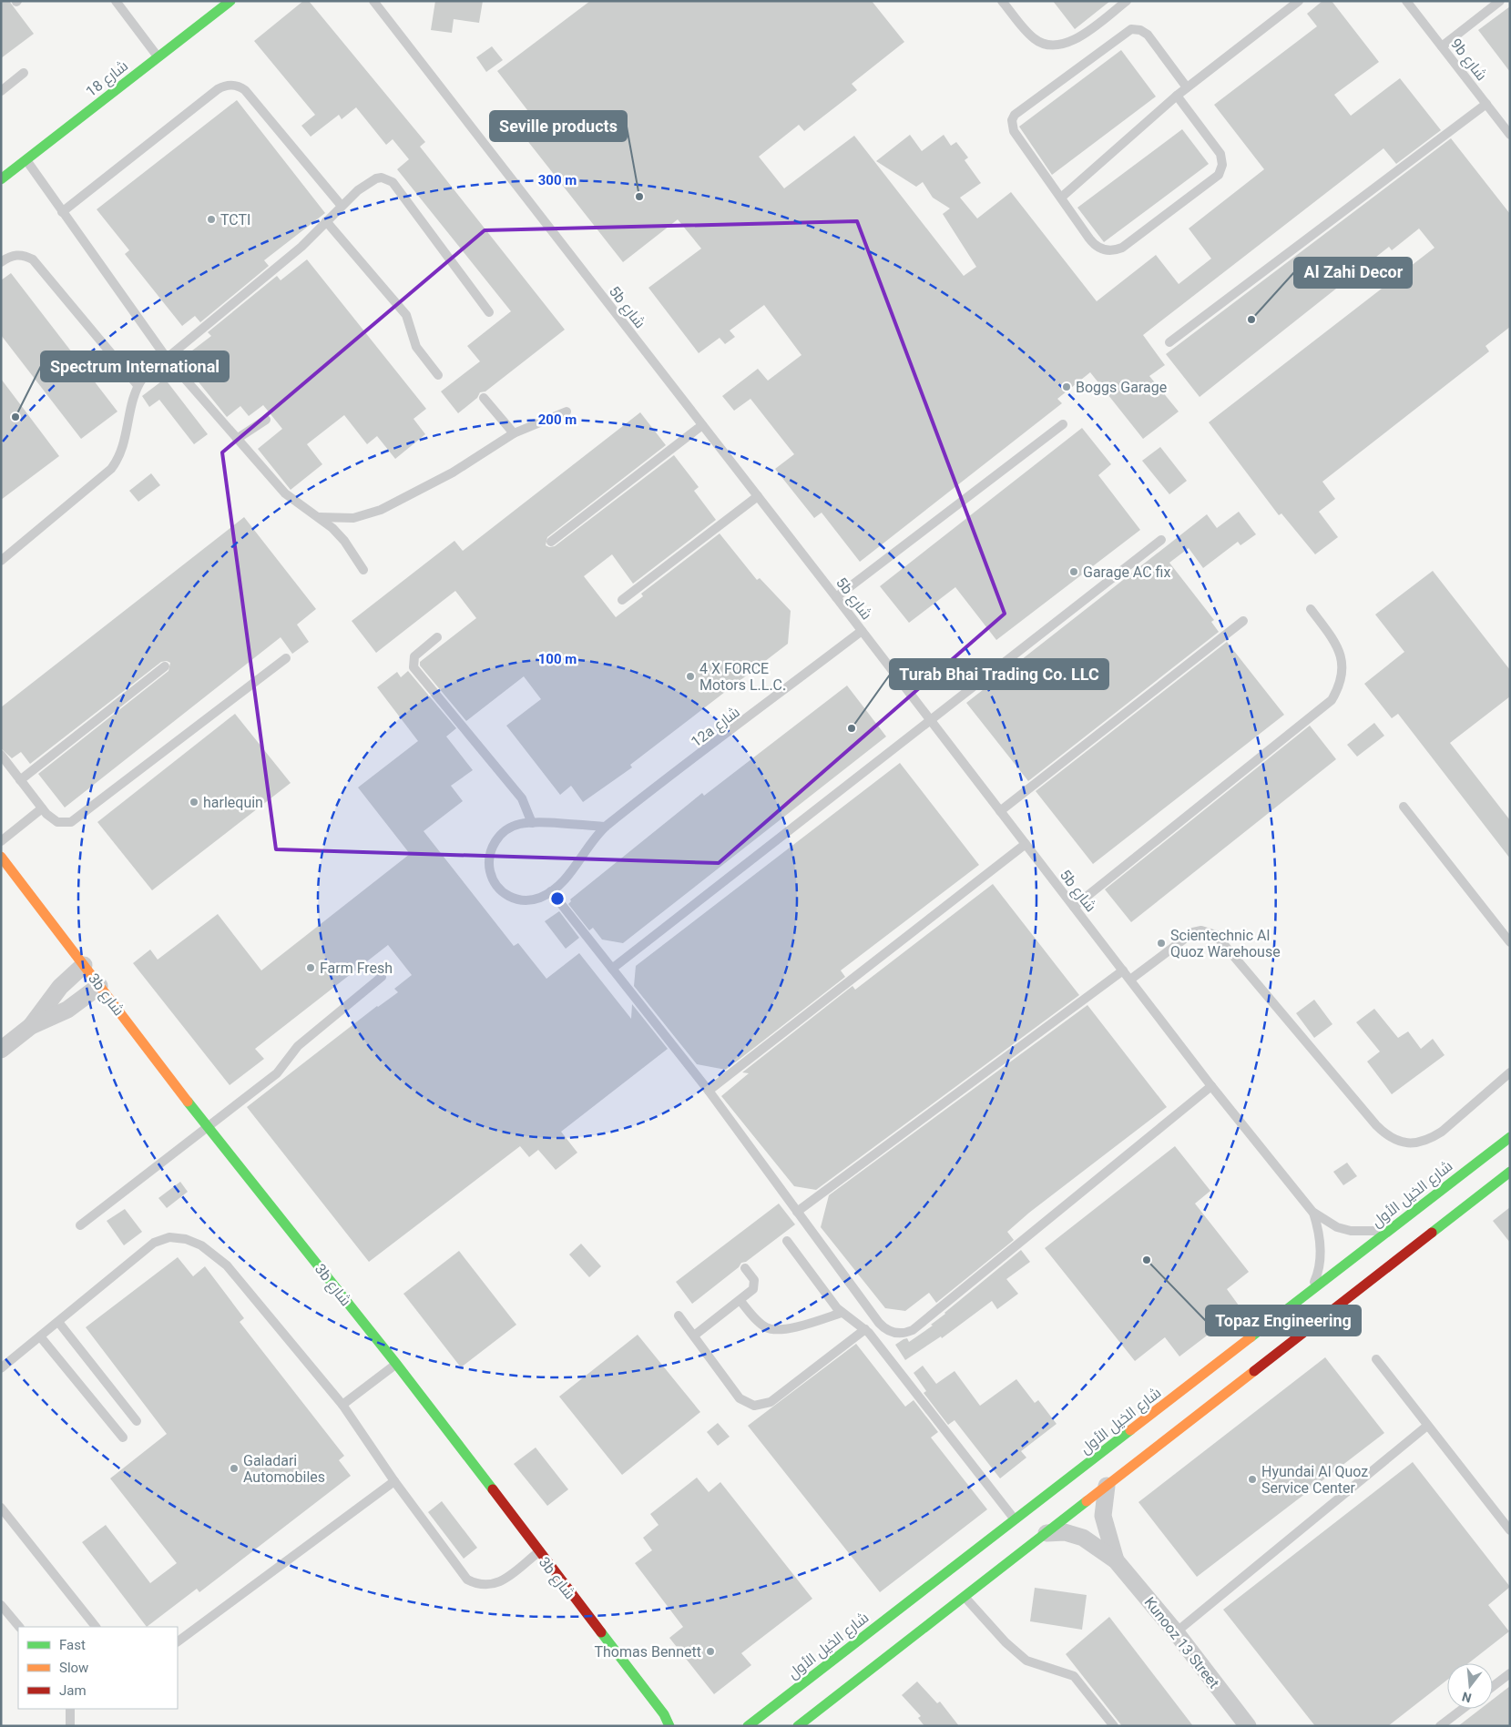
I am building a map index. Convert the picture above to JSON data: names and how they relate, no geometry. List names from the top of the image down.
{
  "streets": {
    "main road": ["شارع 18", "3b شارع", "شارع الخيل الأول"],
    "street": ["Kunooz 13 Street"],
    "lane": ["9b شارع", "5b شارع", "12a شارع"]
  },
  "crossings": [
    ["5b شارع", "12a شارع"],
    ["5b شارع", "شارع الخيل الأول"]
  ],
  "places": [
    "Seville products",
    "TCTI",
    "Al Zahi Decor",
    "Boggs Garage",
    "Spectrum International",
    "Garage AC fix",
    "4 X FORCE Motors L.L.C.",
    "Turab Bhai Trading Co. LLC",
    "harlequin",
    "Scientechnic Al Quoz Warehouse",
    "Farm Fresh",
    "Topaz Engineering",
    "Galadari Automobiles",
    "Hyundai Al Quoz Service Center",
    "Thomas Bennett"
  ],
  "legend": ["Fast", "Slow", "Jam"],
  "north": "bottom",
  "rings": ["300 m", "200 m", "100 m"]
}
